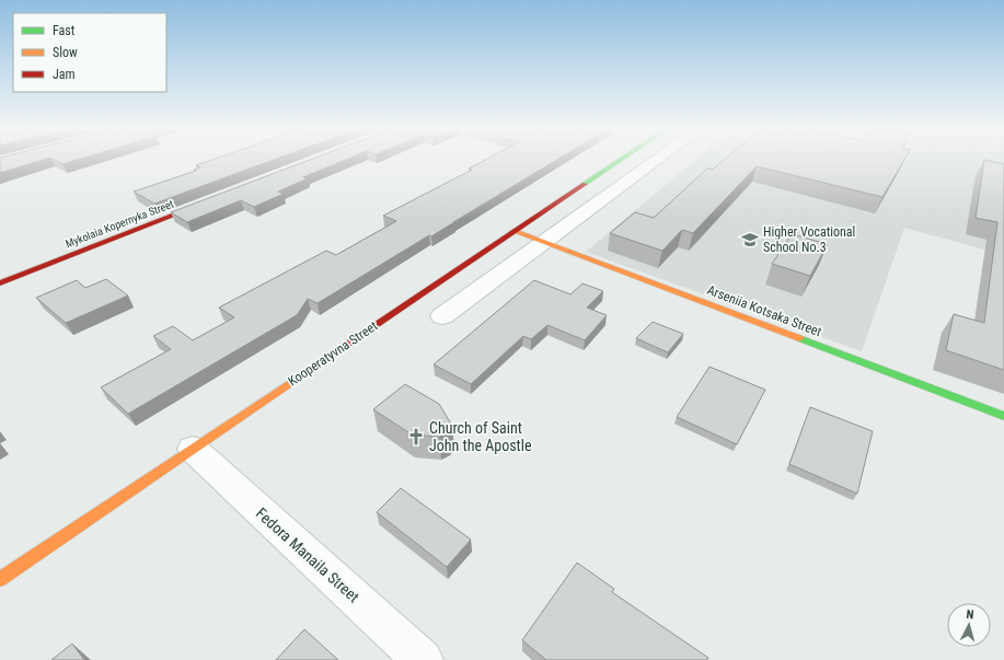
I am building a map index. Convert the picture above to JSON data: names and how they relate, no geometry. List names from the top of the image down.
{
  "streets": {
    "street": [
      "Mykolaia Kopernyka Street",
      "Arseniia Kotsaka Street",
      "Kooperatyvna Street",
      "Fedora Manaila Street"
    ]
  },
  "crossings": [
    ["Arseniia Kotsaka Street", "Kooperatyvna Street"],
    ["Kooperatyvna Street", "Fedora Manaila Street"]
  ],
  "places": {
    "school or university": ["Higher Vocational School No.3"],
    "church": ["Church of Saint John the Apostle"]
  },
  "legend": ["Fast", "Slow", "Jam"],
  "north": "top"
}
